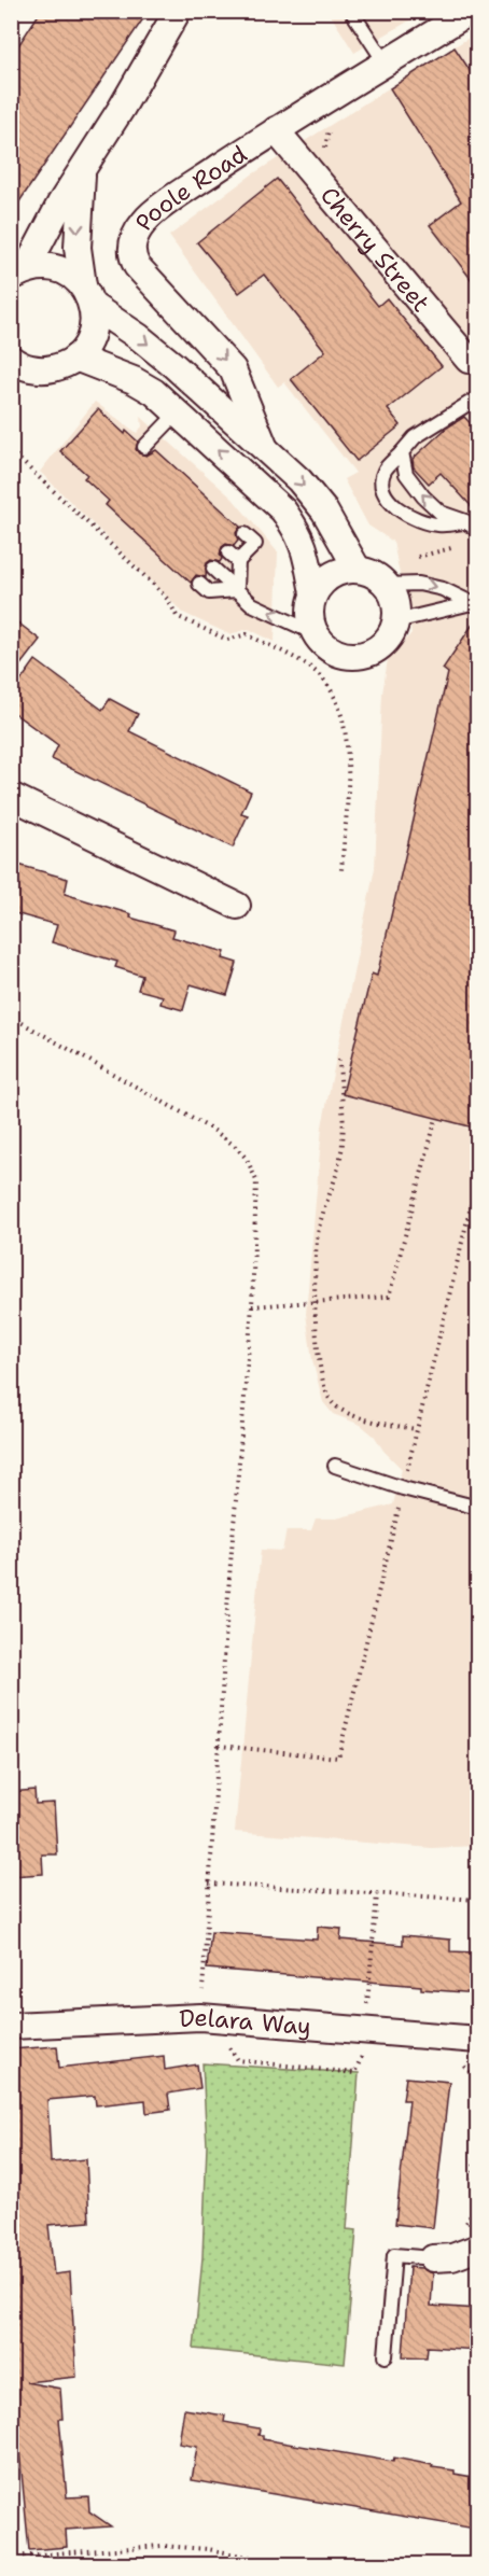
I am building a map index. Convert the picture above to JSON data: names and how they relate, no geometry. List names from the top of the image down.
{
  "streets": {
    "street": ["Poole Road", "Cherry Street", "Delara Way"]
  },
  "crossings": [
    ["Poole Road", "Cherry Street"]
  ]
}
